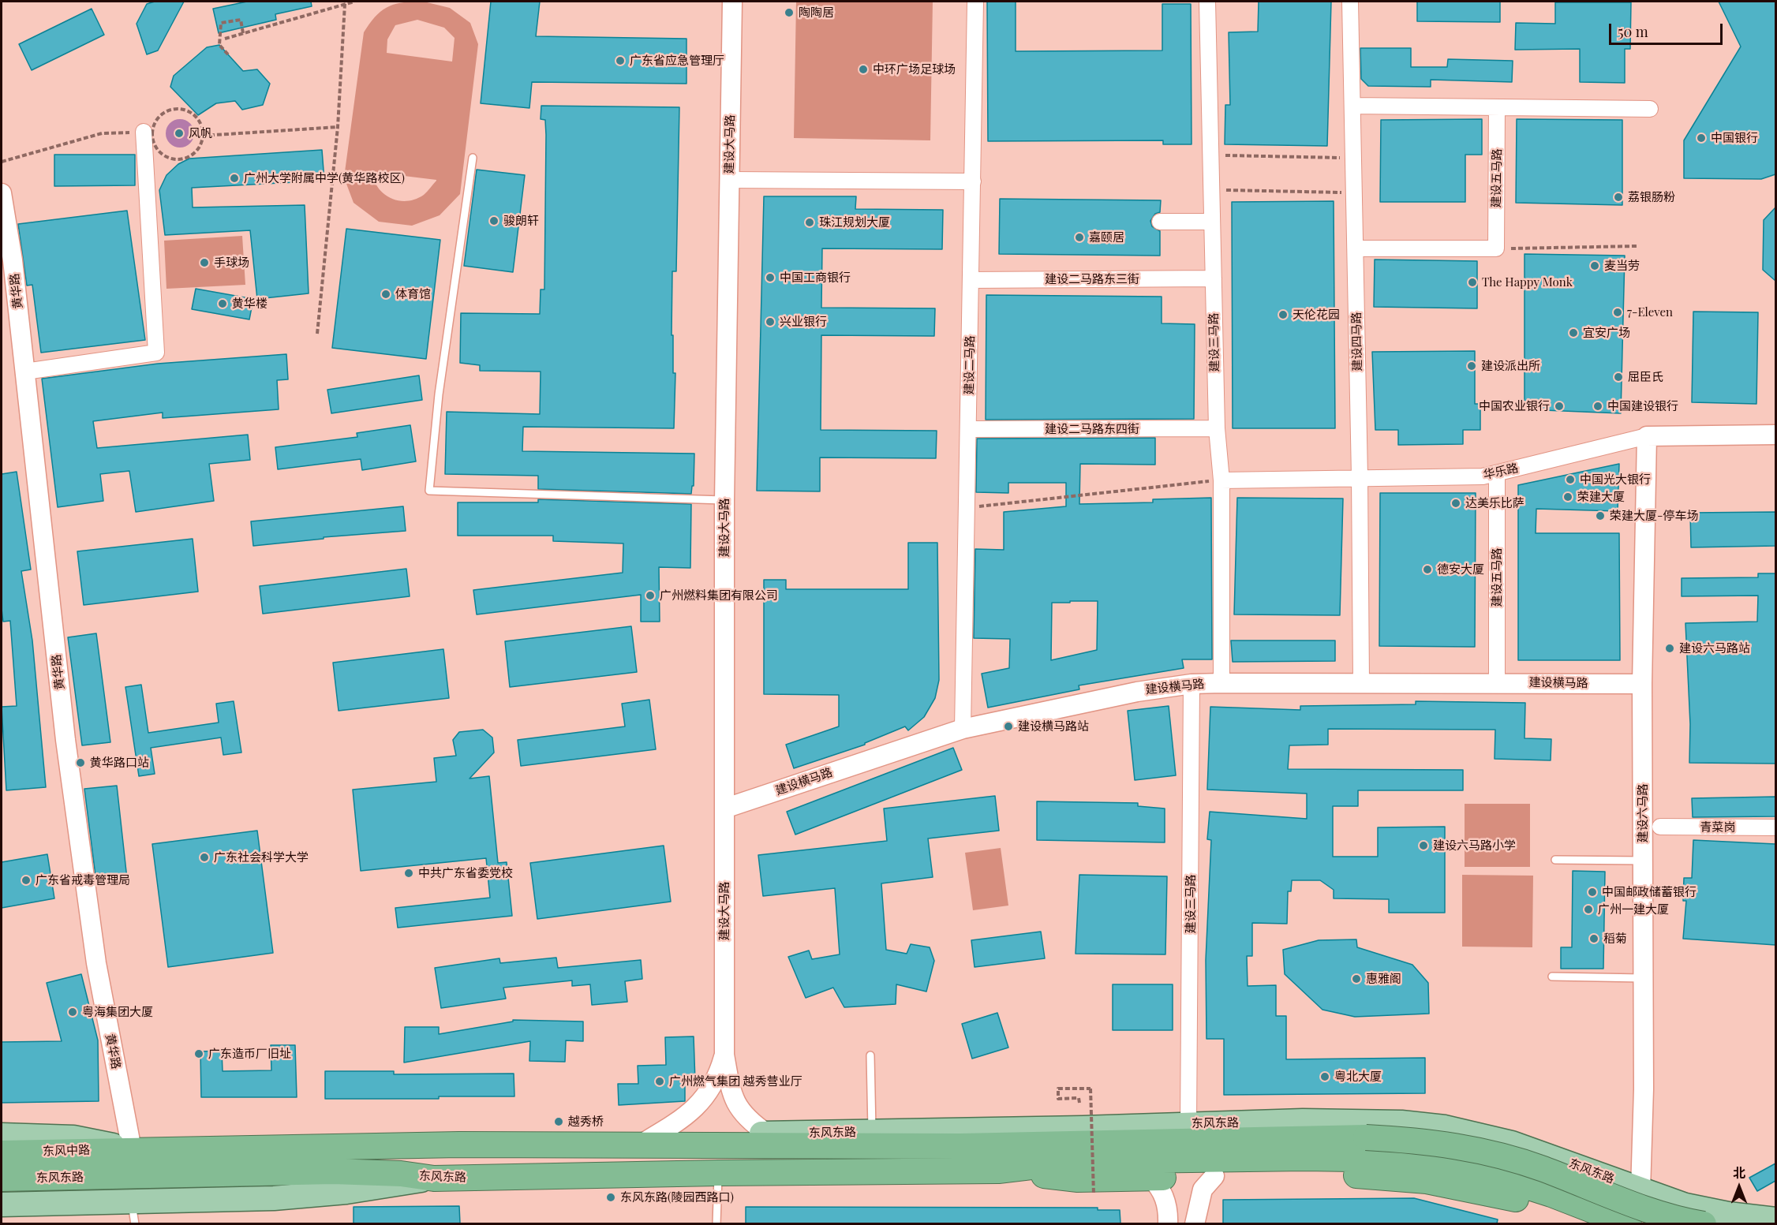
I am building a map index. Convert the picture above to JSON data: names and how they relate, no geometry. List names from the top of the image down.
{
  "streets": {
    "highway": ["东风东路", "东风中路"],
    "street": [
      "建设大马路",
      "建设五马路",
      "建设二马路东三街",
      "黄华路",
      "建设四马路",
      "建设三马路",
      "建设二马路",
      "建设二马路东四街",
      "华乐路",
      "建设横马路",
      "建设六马路",
      "青菜岗"
    ]
  },
  "crossings": [
    ["建设大马路", "建设横马路"],
    ["建设五马路", "华乐路"],
    ["建设五马路", "建设横马路"],
    ["建设二马路东三街", "建设三马路"],
    ["建设二马路东三街", "建设二马路"],
    ["黄华路", "东风东路"],
    ["黄华路", "东风中路"],
    ["建设四马路", "华乐路"],
    ["建设四马路", "建设横马路"],
    ["建设三马路", "建设二马路东四街"],
    ["建设三马路", "华乐路"],
    ["建设三马路", "建设横马路"],
    ["建设三马路", "东风东路"],
    ["建设二马路", "建设二马路东四街"],
    ["建设二马路", "建设横马路"],
    ["华乐路", "建设六马路"],
    ["建设横马路", "建设六马路"],
    ["建设六马路", "东风东路"],
    ["东风东路", "东风中路"]
  ],
  "places": [
    "陶陶居",
    "广东省应急管理厅",
    "中环广场足球场",
    "风帆",
    "中国银行",
    "广州大学附属中学(黄华路校区)",
    "荔银肠粉",
    "骏朗轩",
    "珠江规划大厦",
    "嘉颐居",
    "手球场",
    "麦当劳",
    "中国工商银行",
    "The Happy Monk",
    "体育馆",
    "黄华楼",
    "7-Eleven",
    "天伦花园",
    "兴业银行",
    "宜安广场",
    "建设派出所",
    "屈臣氏",
    "中国农业银行",
    "中国建设银行",
    "中国光大银行",
    "荣建大厦",
    "达美乐比萨",
    "荣建大厦-停车场",
    "德安大厦",
    "广州燃料集团有限公司",
    "建设六马路站",
    "建设横马路站",
    "黄华路口站",
    "建设六马路小学",
    "广东社会科学大学",
    "中共广东省委党校",
    "广东省戒毒管理局",
    "中国邮政储蓄银行",
    "广州一建大厦",
    "稻菊",
    "惠雅阁",
    "粤海集团大厦",
    "广东造币厂旧址",
    "粤北大厦",
    "广州燃气集团 越秀营业厅",
    "越秀桥",
    "东风东路(陵园西路口)"
  ],
  "scale_bar": "50 m",
  "north": "top"
}
